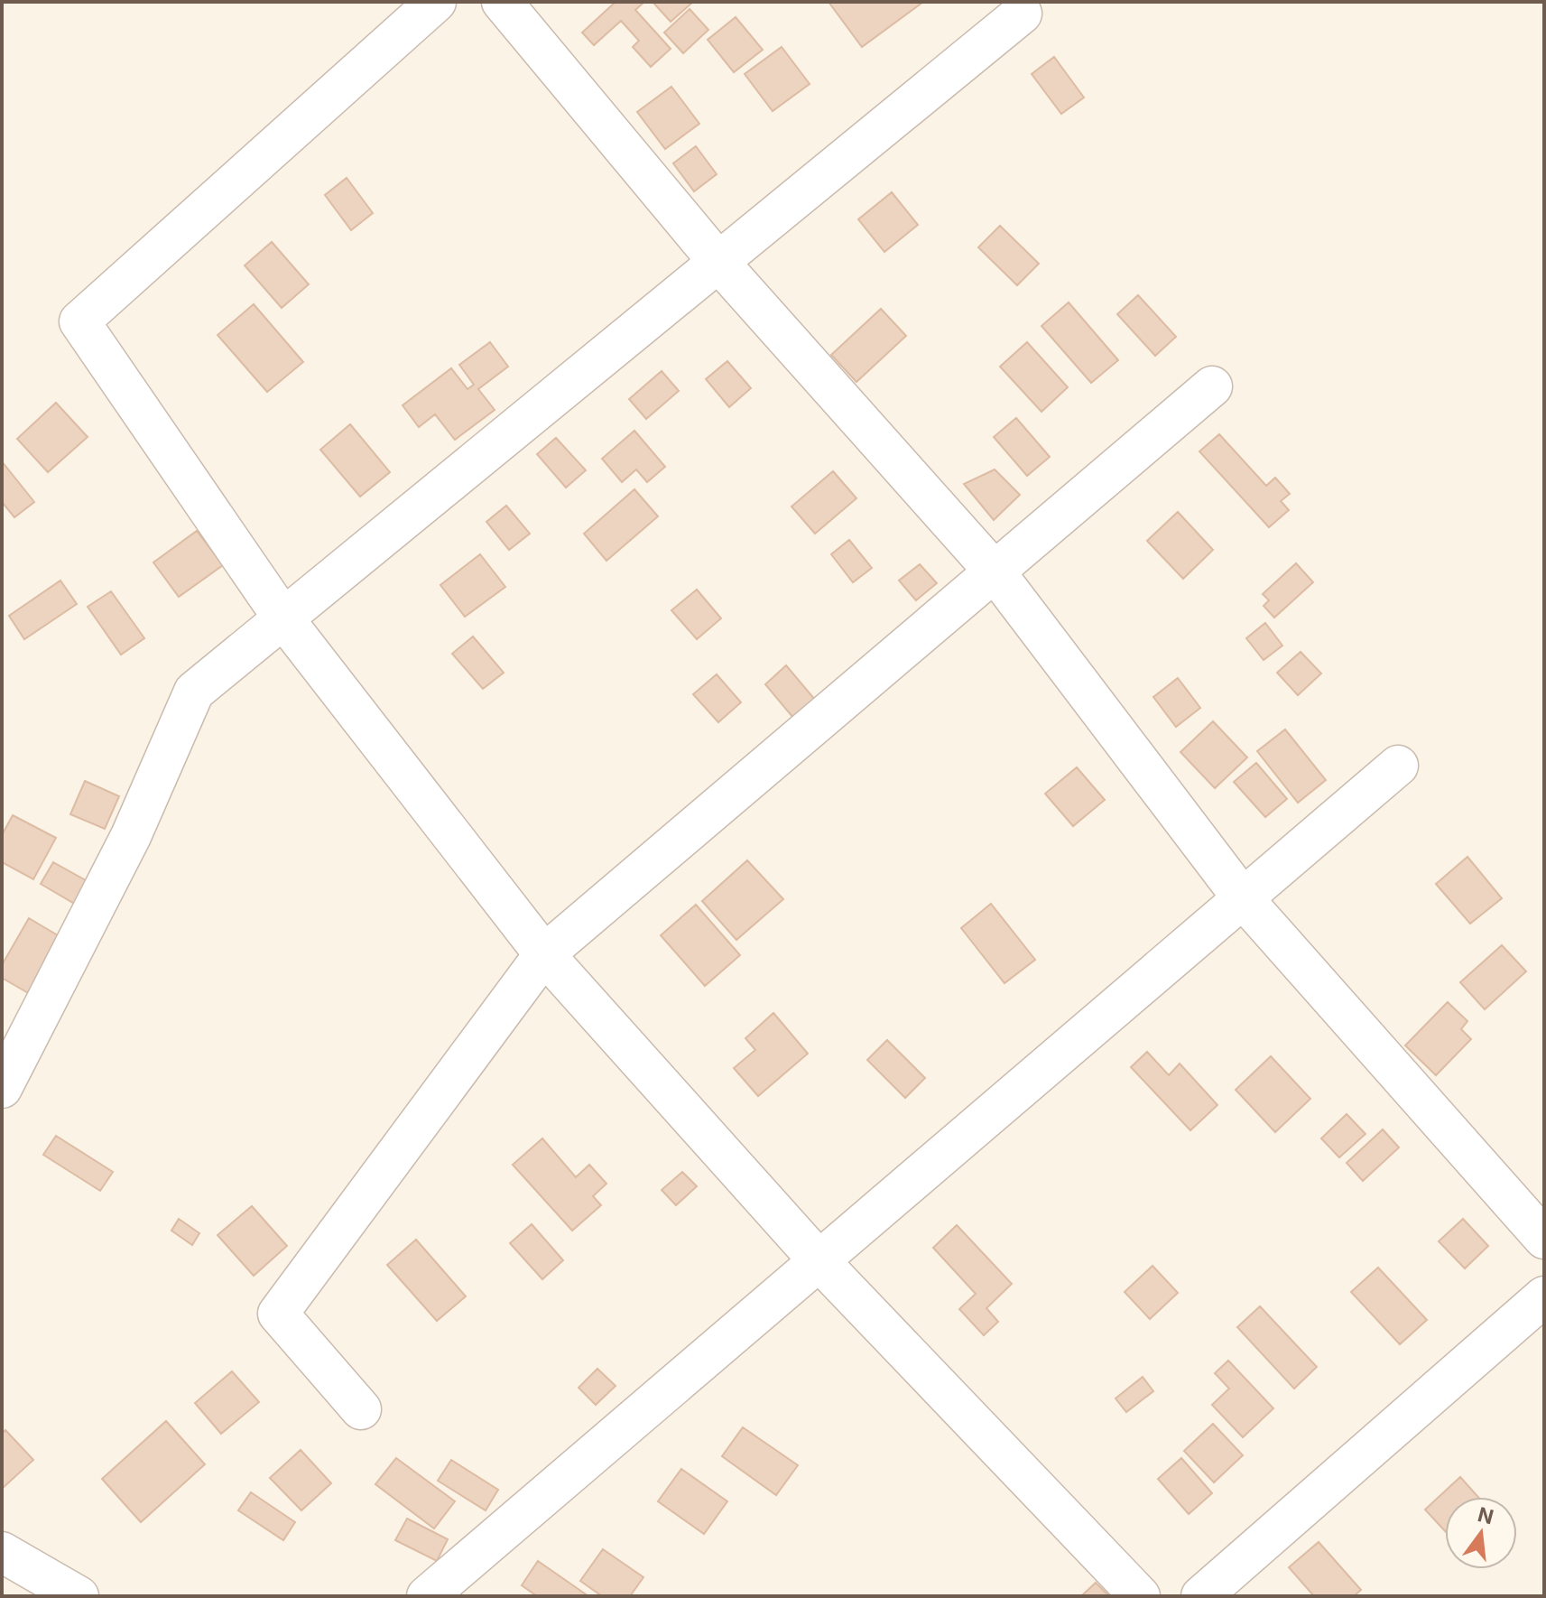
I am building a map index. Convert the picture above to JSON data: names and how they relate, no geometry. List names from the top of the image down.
{
  "north": "top"
}
